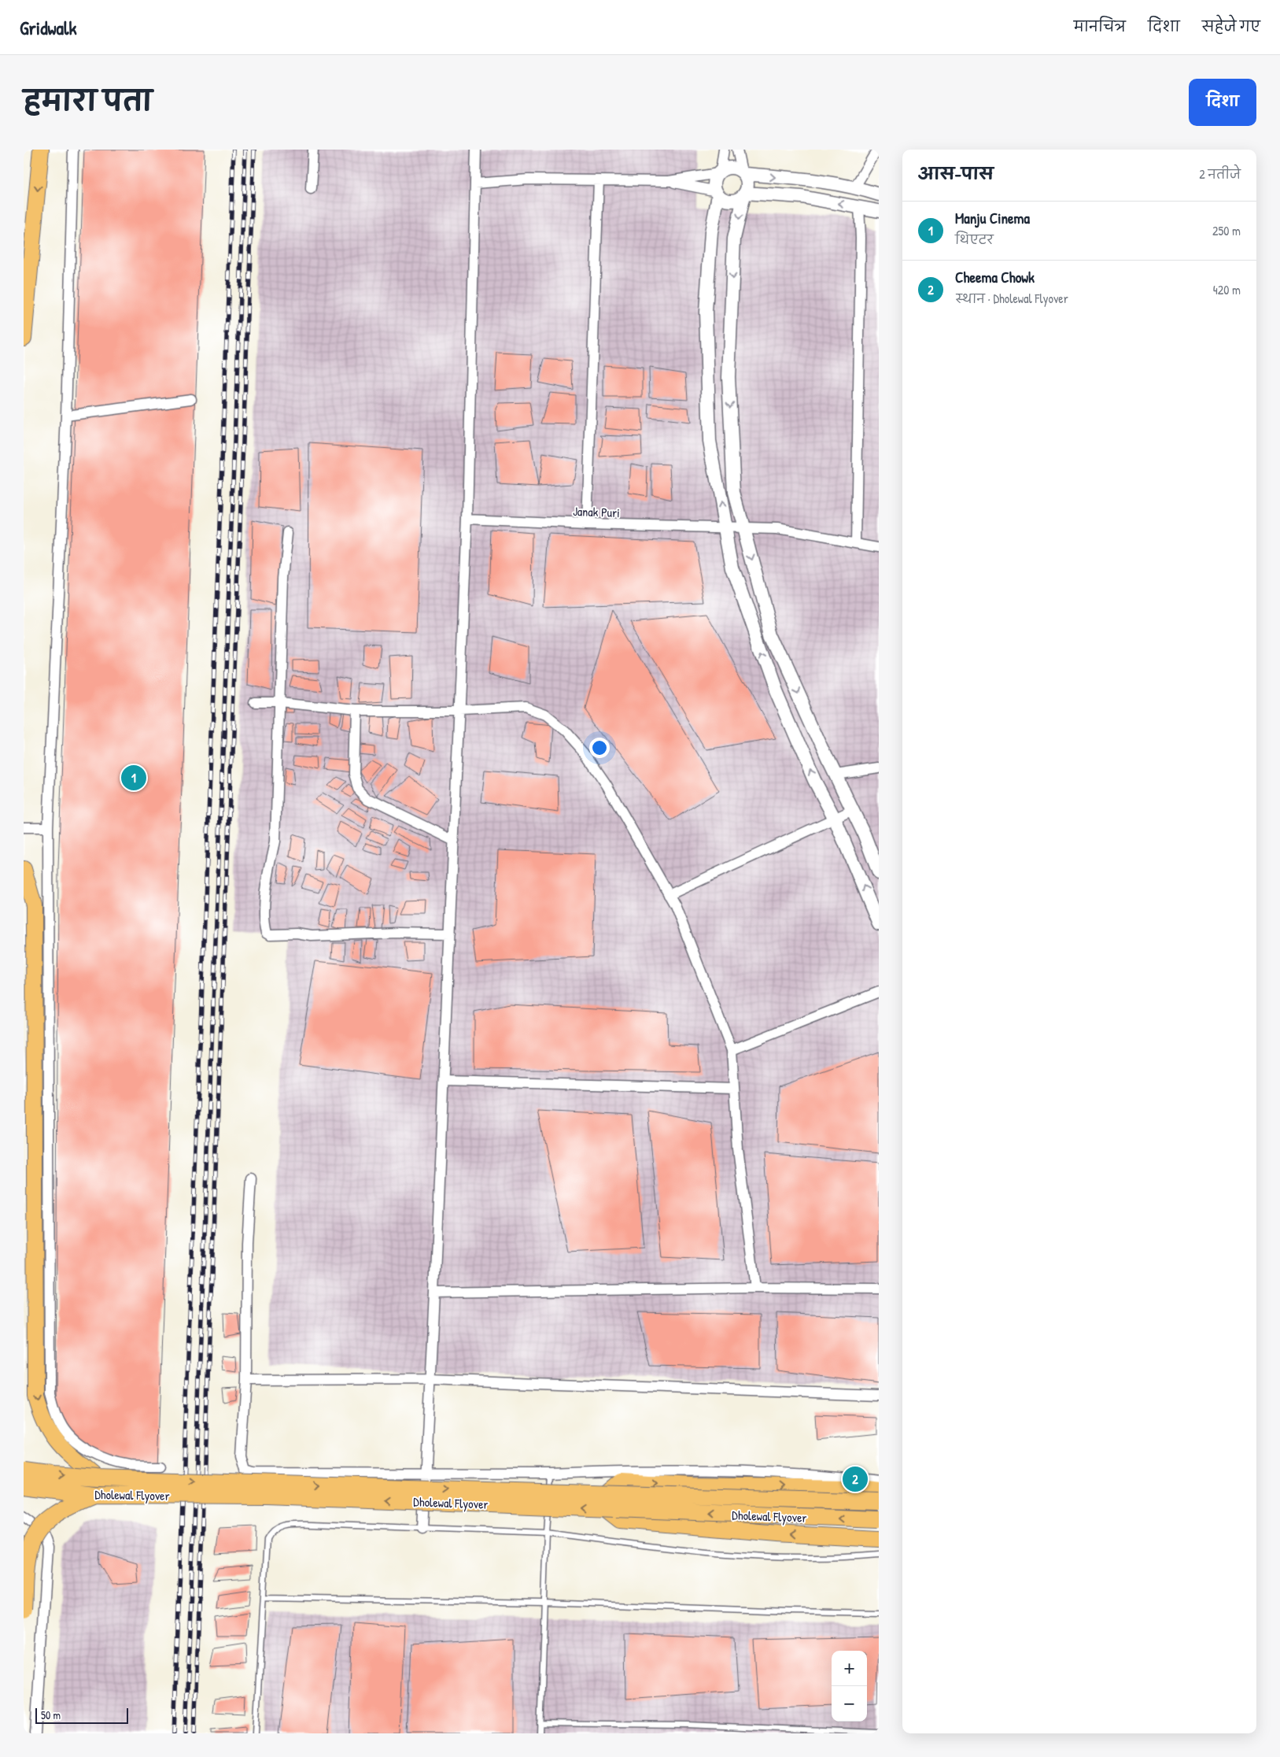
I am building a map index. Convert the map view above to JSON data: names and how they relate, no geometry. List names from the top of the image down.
{
  "streets": {
    "main road": ["Dholewal Flyover"],
    "street": ["Janak Puri"]
  },
  "scale_bar": "50 m",
  "page": {
    "header": "Gridwalk",
    "nav": ["मानचित्र", "दिशा", "सहेजे गए"],
    "title": "हमारा पता",
    "buttons": "दिशा",
    "heading": ["आस-पास", "2 नतीजे"],
    "list": [
      {
        "mark": "1",
        "name": "Manju Cinema",
        "note": "थिएटर",
        "value": "250 m"
      },
      {
        "mark": "2",
        "name": "Cheema Chowk",
        "note": "स्थान · Dholewal Flyover",
        "value": "420 m"
      }
    ],
    "pins": ["1", "2"],
    "map_buttons": ["+", "−"],
    "scale": "50 m"
  }
}
